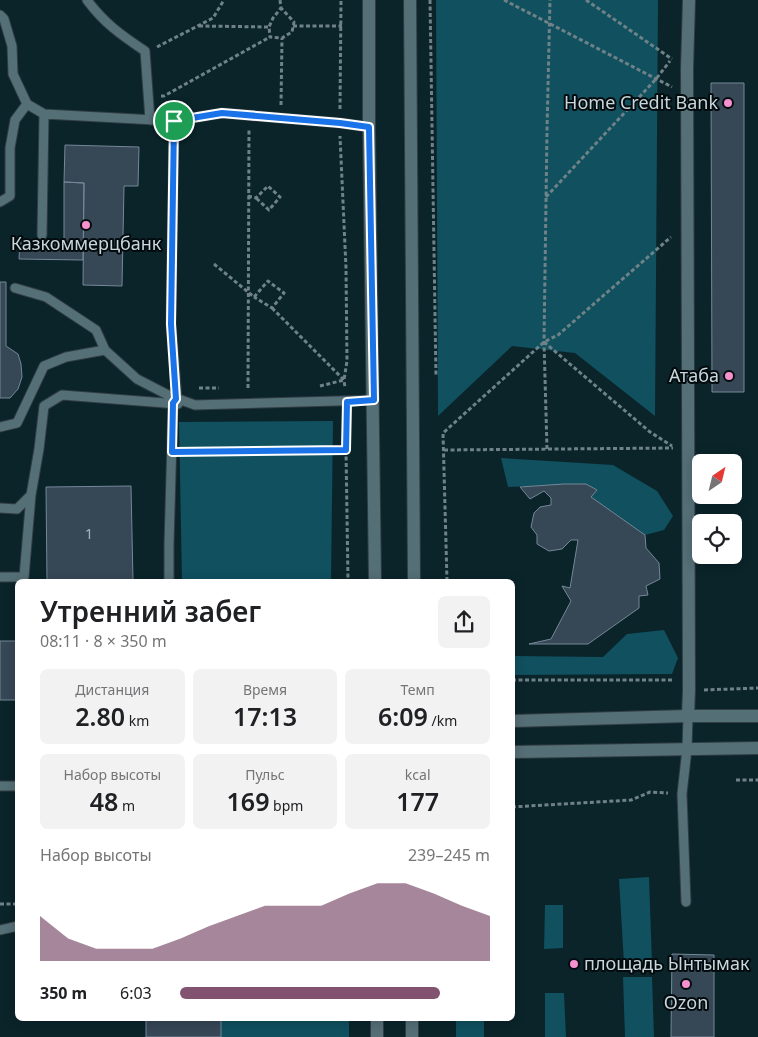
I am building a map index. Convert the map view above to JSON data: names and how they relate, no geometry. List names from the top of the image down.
{
  "places": [
    "Home Credit Bank",
    "Казкоммерцбанк",
    "Атаба",
    "площадь Ынтымак",
    "Ozon"
  ],
  "house_numbers": ["1"],
  "north": "top right",
  "page": {
    "heading": ["Утренний забег", "08:11 · 8 × 350 m"],
    "stats": [
      ["Дистанция", "2.80 km"],
      ["Время", "17:13"],
      ["Темп", "6:09 /km"],
      ["Набор высоты", "48 m"],
      ["Пульс", "169 bpm"],
      ["kcal", "177"]
    ],
    "chart": ["Набор высоты", "239–245 m"],
    "list": [
      {
        "name": "350 m",
        "note": "6:03"
      }
    ]
  }
}
